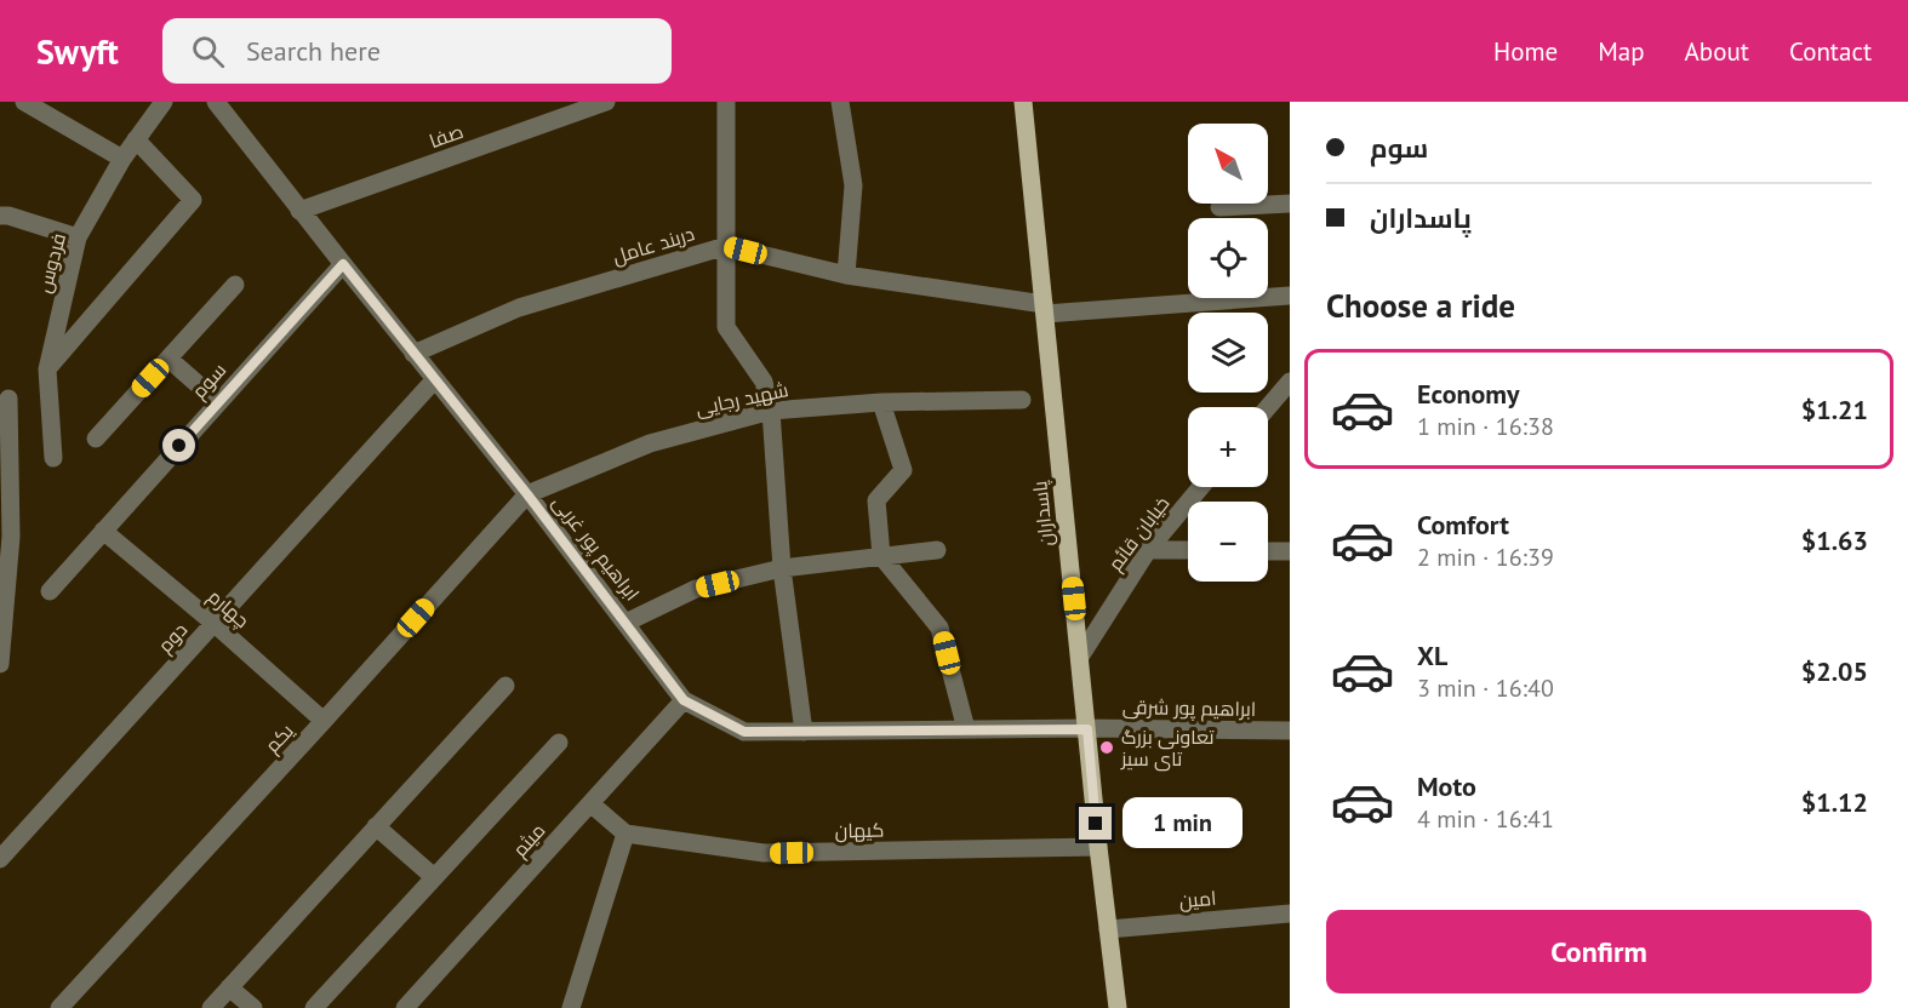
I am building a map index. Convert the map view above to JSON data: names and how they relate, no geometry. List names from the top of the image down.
{
  "streets": {
    "main road": ["پاسداران"],
    "street": [
      "صفا",
      "دربند عامل",
      "فردوس",
      "سوم",
      "شهید رجایی",
      "خیابان قائم",
      "ابراهیم پور غربی",
      "چهارم",
      "دوم",
      "ابراهیم پور شرقی",
      "یکم",
      "کیهان",
      "میثم",
      "امین"
    ]
  },
  "crossings": [
    ["صفا", "ابراهیم پور غربی"],
    ["دربند عامل", "پاسداران"],
    ["دربند عامل", "ابراهیم پور غربی"],
    ["سوم", "ابراهیم پور غربی"],
    ["سوم", "چهارم"],
    ["شهید رجایی", "ابراهیم پور غربی"],
    ["شهید رجایی", "یکم"],
    ["پاسداران", "خیابان قائم"],
    ["پاسداران", "ابراهیم پور غربی"],
    ["پاسداران", "ابراهیم پور شرقی"],
    ["پاسداران", "کیهان"],
    ["پاسداران", "امین"],
    ["ابراهیم پور غربی", "دوم"],
    ["ابراهیم پور غربی", "ابراهیم پور شرقی"],
    ["ابراهیم پور غربی", "یکم"],
    ["ابراهیم پور غربی", "میثم"],
    ["چهارم", "دوم"],
    ["چهارم", "یکم"]
  ],
  "places": ["تعاونی بزرگ تای سیز"],
  "north": "top left",
  "page": {
    "header": "Swyft",
    "search": "Search here",
    "nav": [
      "Home",
      "Map",
      "About",
      "Contact"
    ],
    "banner": ["سوم", "پاسداران"],
    "map_buttons": ["+", "−"],
    "heading": "Choose a ride",
    "list": [
      {
        "name": "Economy",
        "note": "1 min · 16:38",
        "value": "$1.21"
      },
      {
        "name": "Comfort",
        "note": "2 min · 16:39",
        "value": "$1.63"
      },
      {
        "name": "XL",
        "note": "3 min · 16:40",
        "value": "$2.05"
      },
      {
        "name": "Moto",
        "note": "4 min · 16:41",
        "value": "$1.12"
      }
    ],
    "bubble": "1 min",
    "buttons": "Confirm"
  }
}
